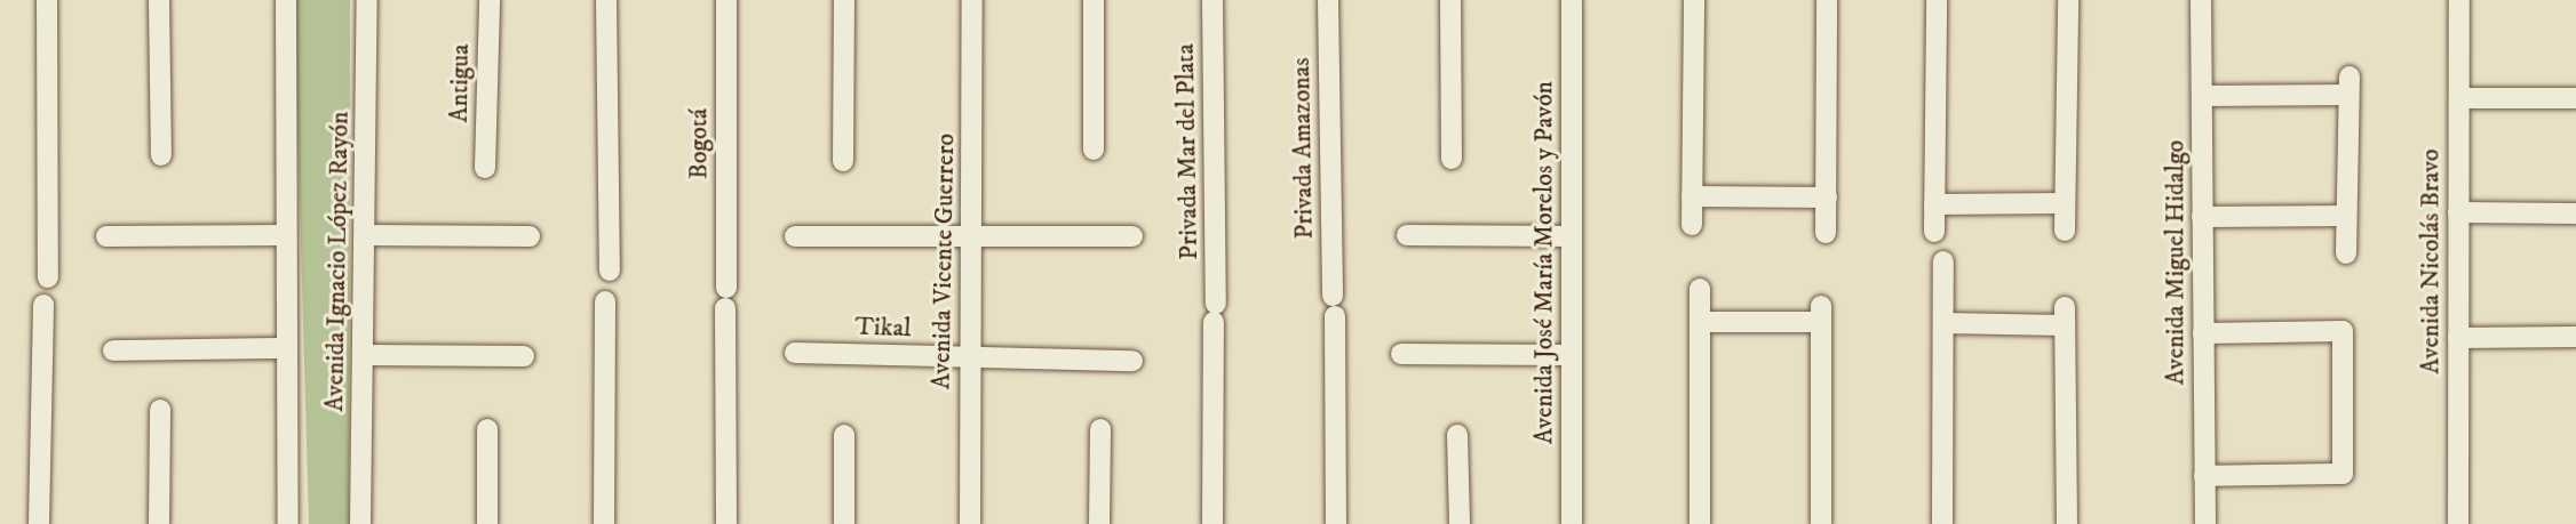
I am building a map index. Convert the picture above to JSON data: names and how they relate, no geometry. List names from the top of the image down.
{
  "streets": {
    "street": [
      "Antigua",
      "Bogotá",
      "Privada Amazonas",
      "Privada Mar del Plata",
      "Avenida Ignacio López Rayón",
      "Avenida Vicente Guerrero",
      "Avenida Nicolás Bravo",
      "Avenida José María Morelos y Pavón",
      "Avenida Miguel Hidalgo",
      "Tikal"
    ]
  },
  "crossings": [
    ["Avenida Vicente Guerrero", "Tikal"]
  ]
}
